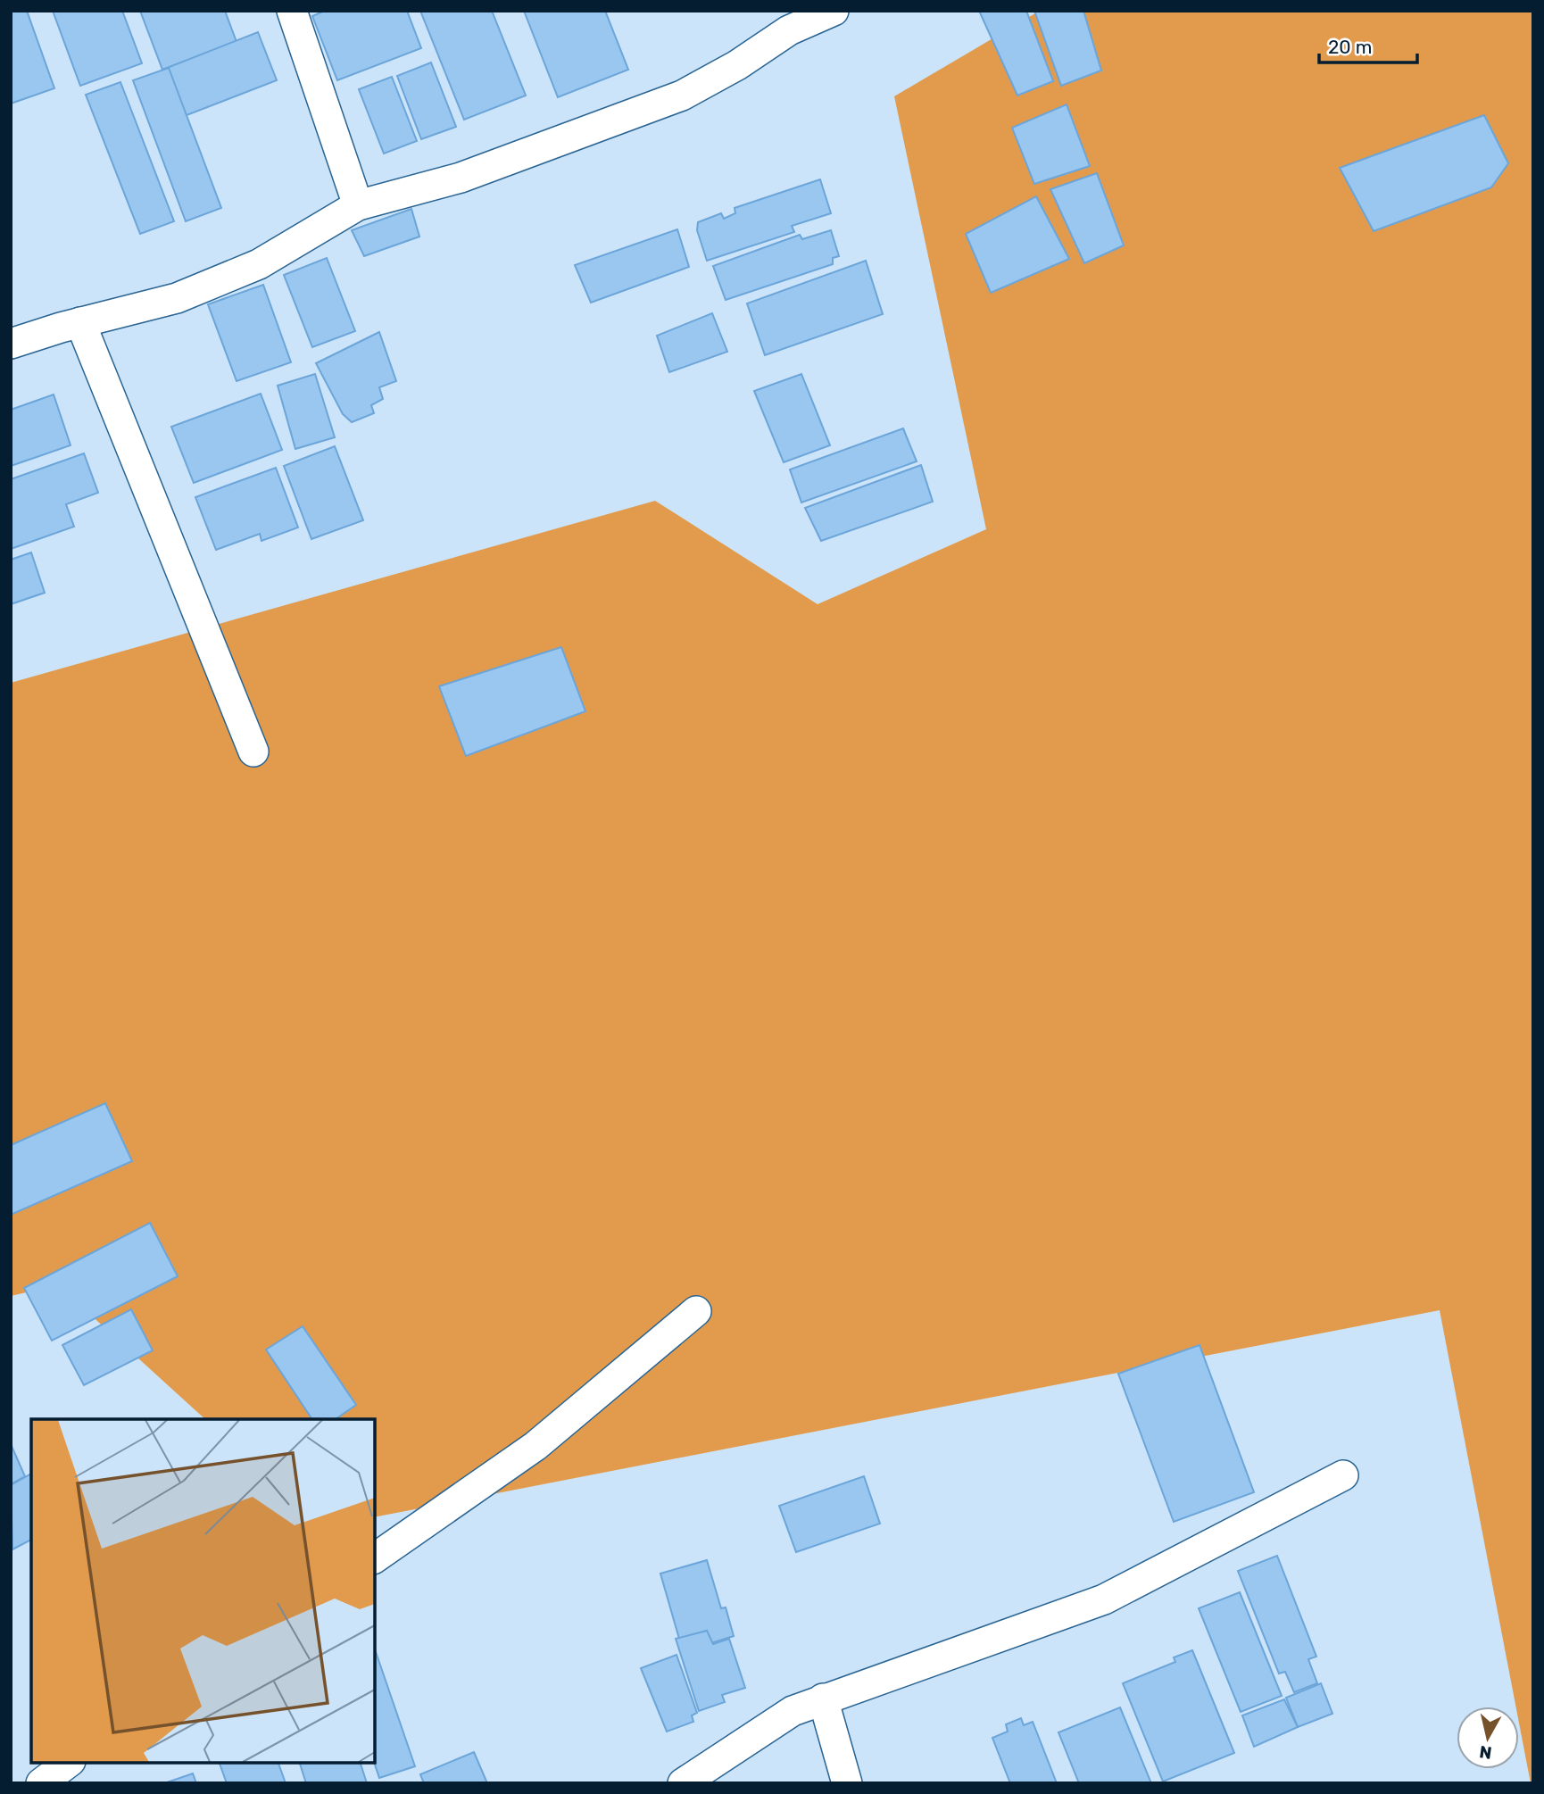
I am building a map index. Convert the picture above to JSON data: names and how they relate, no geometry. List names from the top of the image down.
{
  "scale_bar": "20 m",
  "north": "bottom"
}
